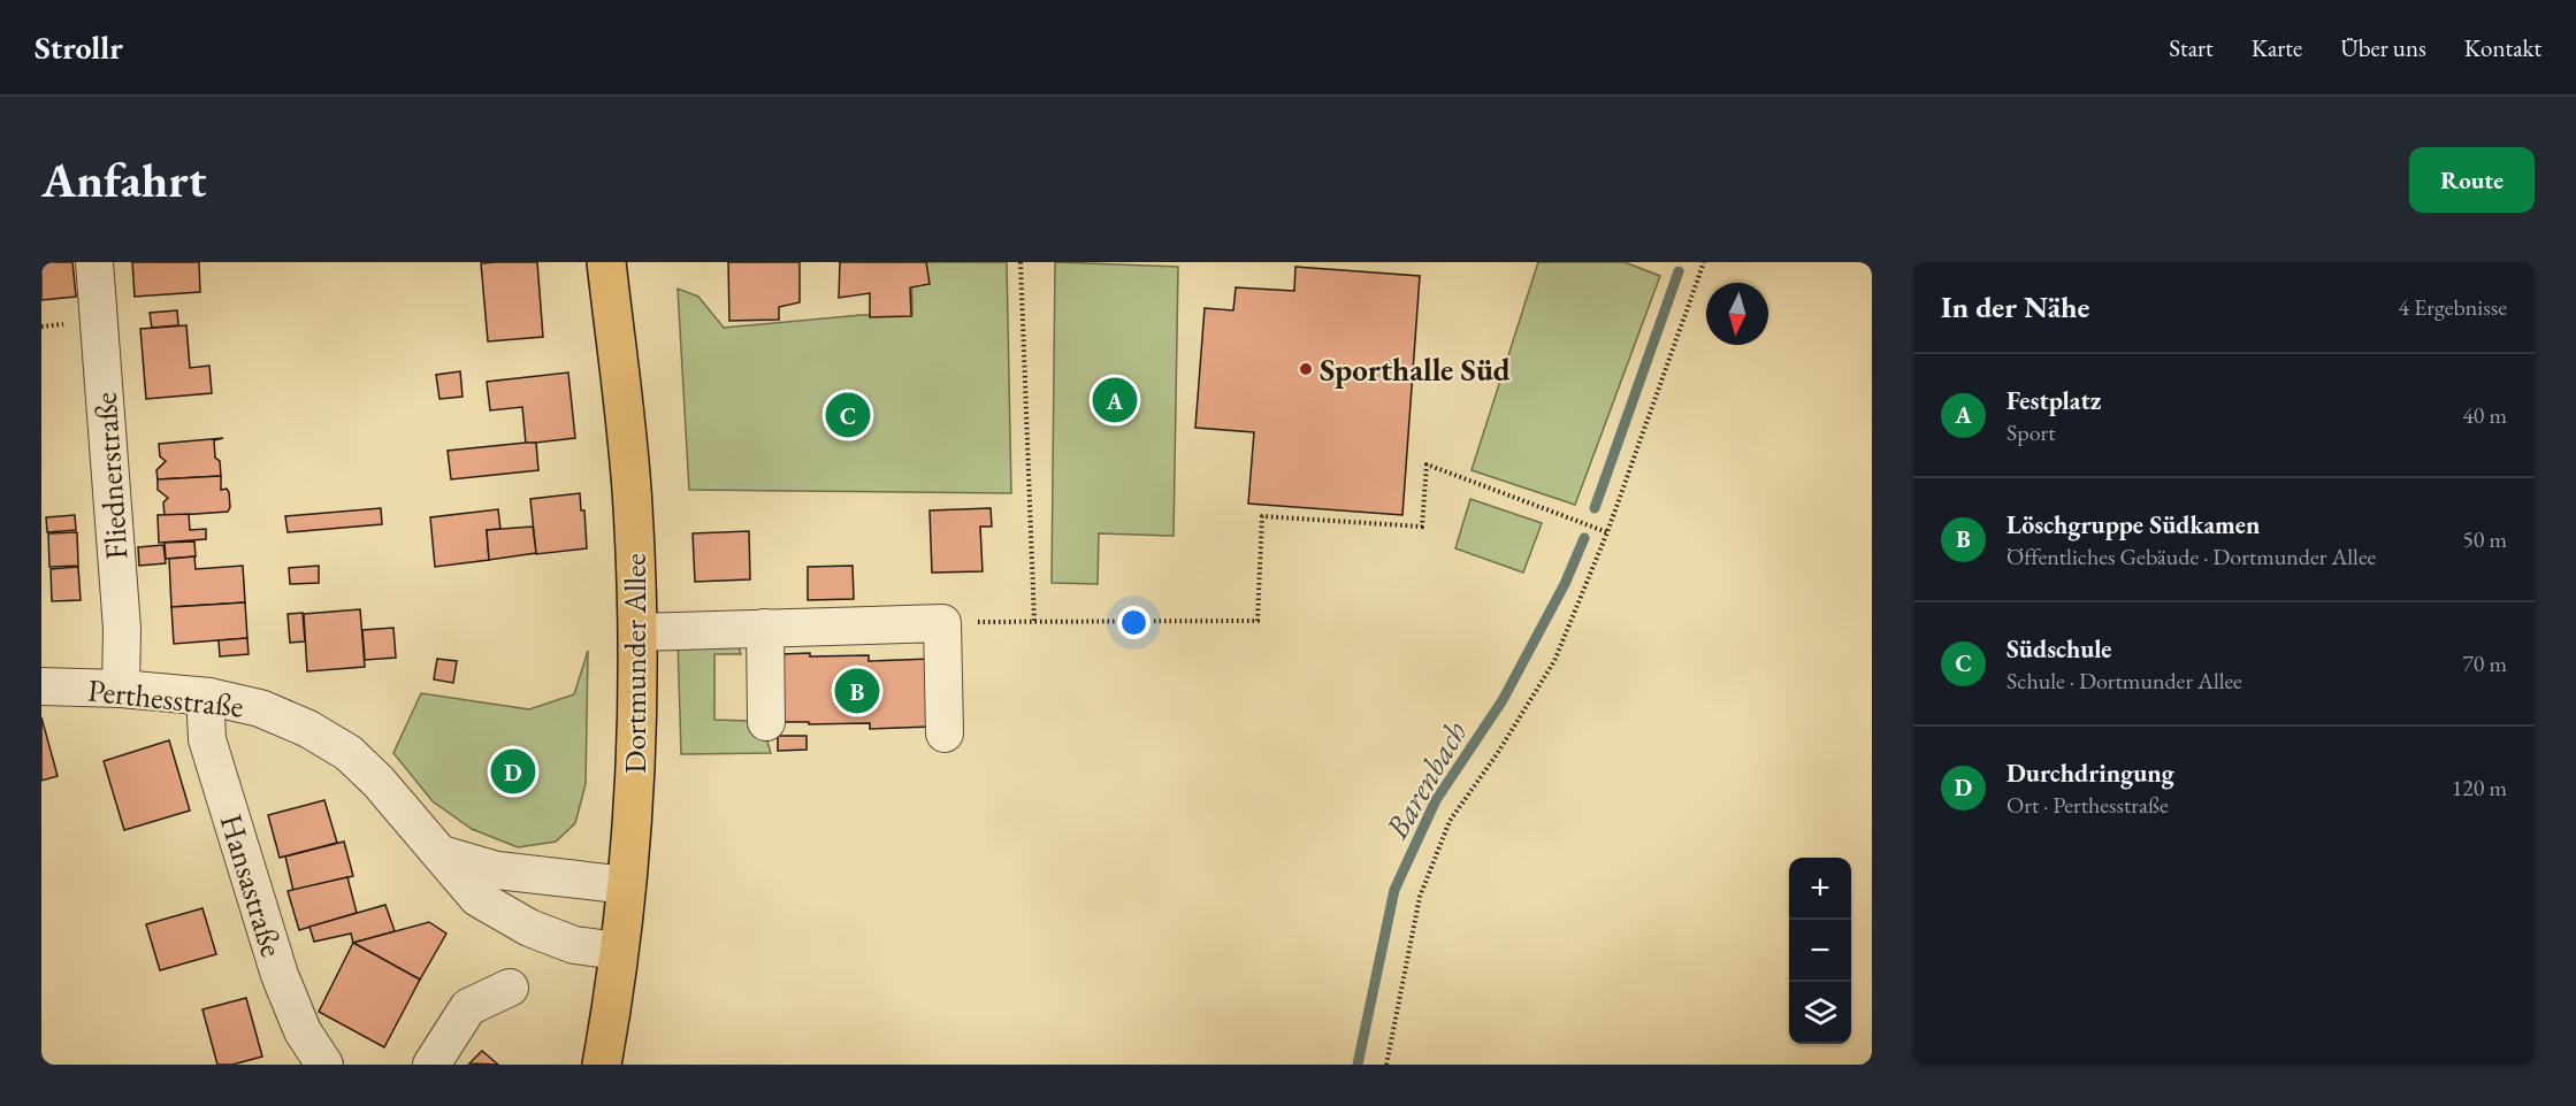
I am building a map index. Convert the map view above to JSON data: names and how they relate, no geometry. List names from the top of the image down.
{
  "streets": {
    "main road": ["Dortmunder Allee"],
    "street": ["Fliednerstraße", "Perthesstraße", "Hansastraße"]
  },
  "crossings": [
    ["Fliednerstraße", "Perthesstraße"],
    ["Dortmunder Allee", "Perthesstraße"],
    ["Perthesstraße", "Hansastraße"]
  ],
  "water": ["Barenbach"],
  "places": ["Sporthalle Süd"],
  "north": "bottom",
  "page": {
    "header": "Strollr",
    "nav": [
      "Start",
      "Karte",
      "Über uns",
      "Kontakt"
    ],
    "buttons": "Route",
    "title": "Anfahrt",
    "heading": ["In der Nähe", "4 Ergebnisse"],
    "list": [
      {
        "mark": "A",
        "name": "Festplatz",
        "note": "Sport",
        "value": "40 m"
      },
      {
        "mark": "B",
        "name": "Löschgruppe Südkamen",
        "note": "Öffentliches Gebäude · Dortmunder Allee",
        "value": "50 m"
      },
      {
        "mark": "C",
        "name": "Südschule",
        "note": "Schule · Dortmunder Allee",
        "value": "70 m"
      },
      {
        "mark": "D",
        "name": "Durchdringung",
        "note": "Ort · Perthesstraße",
        "value": "120 m"
      }
    ],
    "pins": [
      "A",
      "C",
      "B",
      "D"
    ],
    "map_buttons": ["+", "−"]
  }
}
